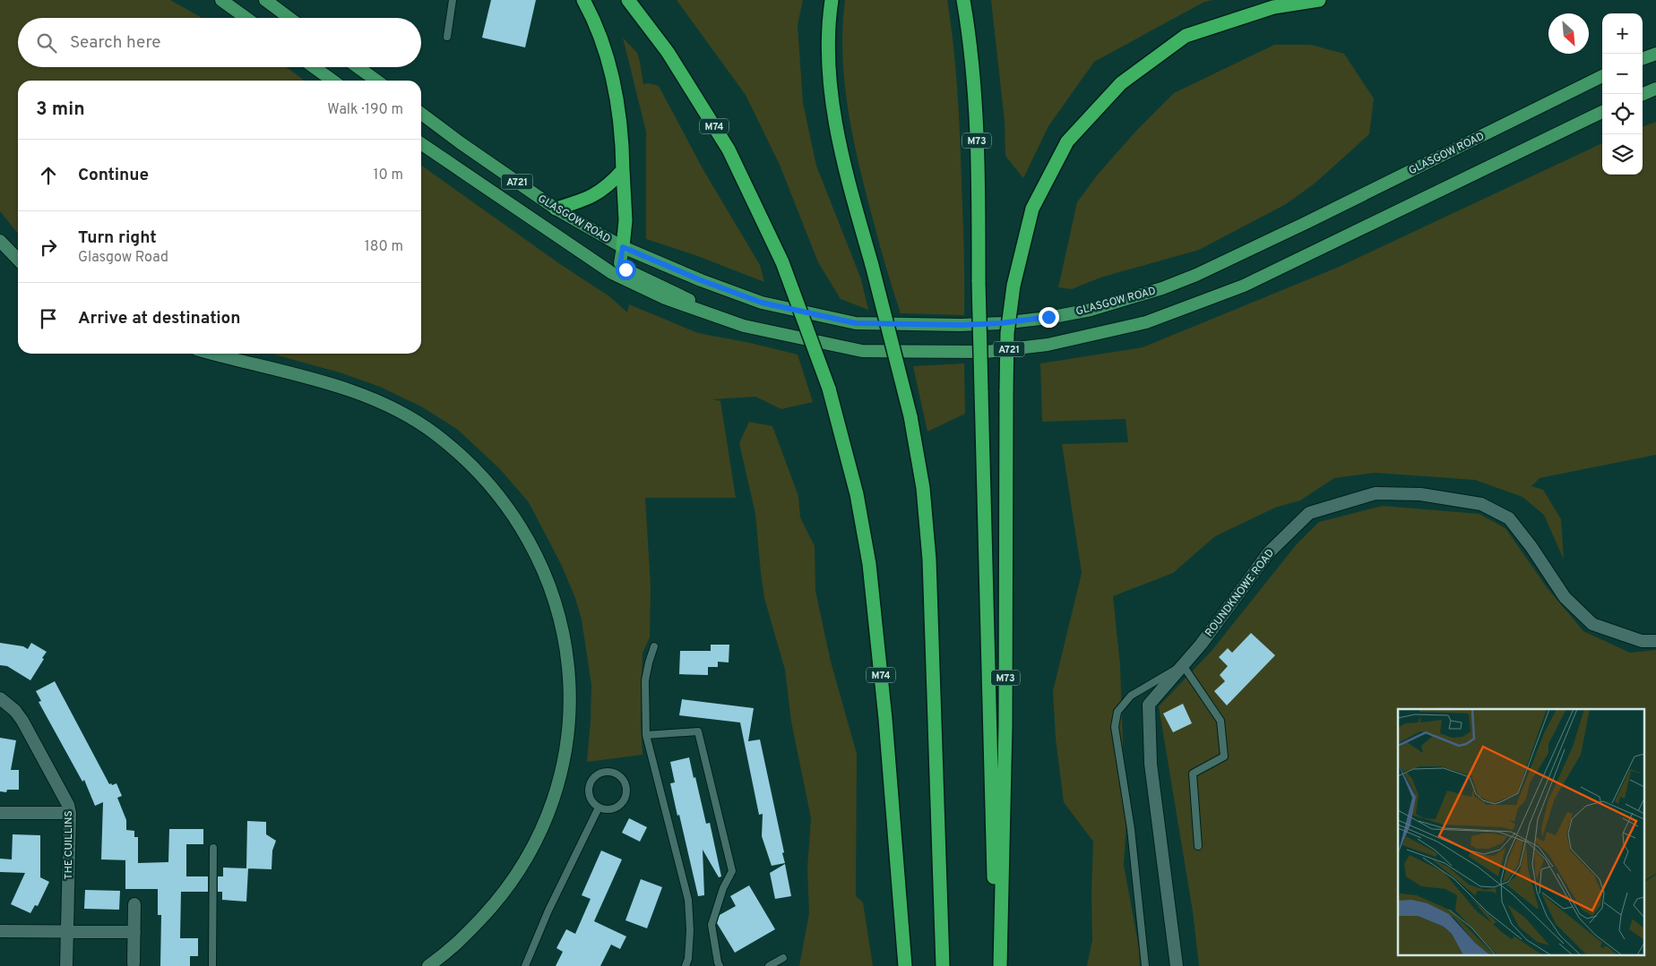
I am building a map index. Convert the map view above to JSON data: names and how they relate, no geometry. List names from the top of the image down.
{
  "streets": {
    "highway": ["M74", "M73"],
    "main road": ["GLASGOW ROAD", "A721"],
    "street": ["ROUNDKNOWE ROAD", "THE CUILLINS"]
  },
  "north": "bottom right",
  "page": {
    "map_buttons": ["+", "−"],
    "search": "Search here",
    "heading": ["3 min", "Walk · 190 m"],
    "list": [
      ["Continue", "10 m"],
      ["Turn right", "Glasgow Road", "180 m"],
      "Arrive at destination"
    ]
  }
}
